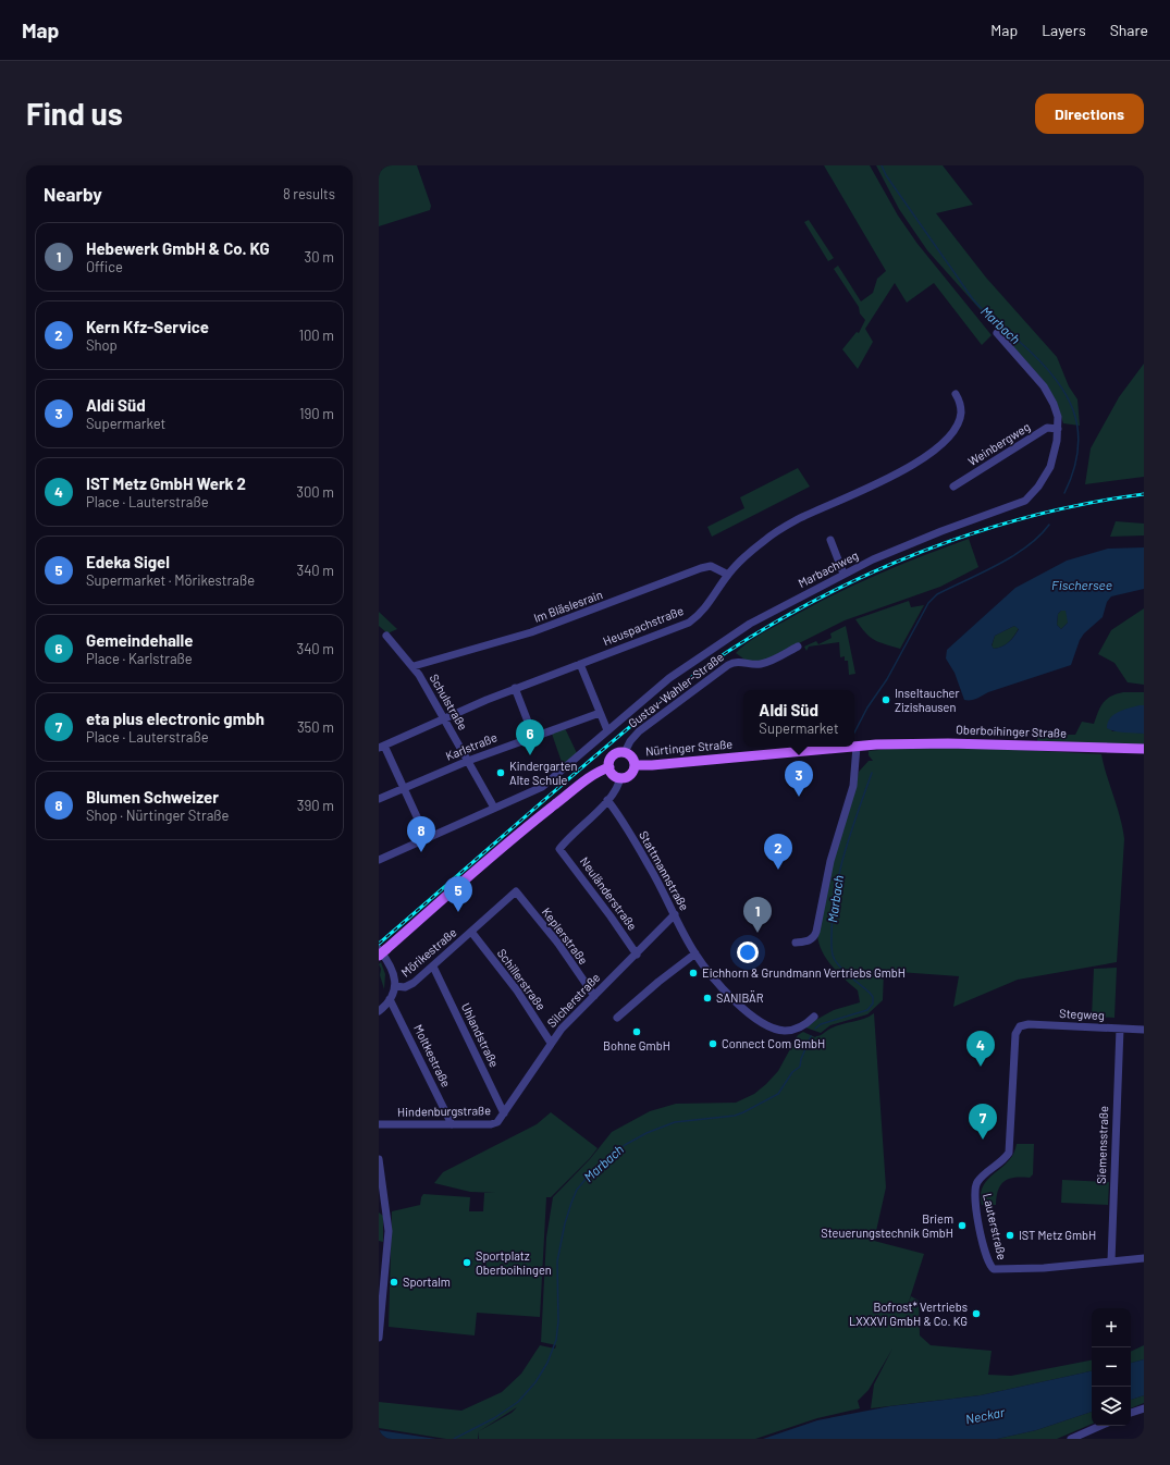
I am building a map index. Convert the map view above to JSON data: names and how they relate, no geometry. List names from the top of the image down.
{
  "streets": {
    "main road": ["Oberboihinger Straße", "Nürtinger Straße"],
    "street": [
      "Weinbergweg",
      "Marbachweg",
      "Im Bläslesrain",
      "Heuspachstraße",
      "Gustav-Wahler-Straße",
      "Schulstraße",
      "Karlstraße",
      "Stattmannstraße",
      "Neuländerstraße",
      "Keplerstraße",
      "Mörikestraße",
      "Schillerstraße",
      "Silcherstraße",
      "Stegweg",
      "Uhlandstraße",
      "Moltkestraße",
      "Hindenburgstraße",
      "Siemensstraße",
      "Lauterstraße"
    ]
  },
  "crossings": [
    ["Weinbergweg", "Marbachweg"],
    ["Marbachweg", "Schulstraße"],
    ["Im Bläslesrain", "Heuspachstraße"],
    ["Im Bläslesrain", "Schulstraße"],
    ["Heuspachstraße", "Schulstraße"],
    ["Gustav-Wahler-Straße", "Nürtinger Straße"],
    ["Schulstraße", "Karlstraße"],
    ["Oberboihinger Straße", "Nürtinger Straße"],
    ["Stattmannstraße", "Neuländerstraße"],
    ["Stattmannstraße", "Silcherstraße"],
    ["Neuländerstraße", "Silcherstraße"],
    ["Keplerstraße", "Mörikestraße"],
    ["Keplerstraße", "Silcherstraße"],
    ["Mörikestraße", "Schillerstraße"],
    ["Mörikestraße", "Uhlandstraße"],
    ["Mörikestraße", "Moltkestraße"],
    ["Schillerstraße", "Silcherstraße"],
    ["Silcherstraße", "Uhlandstraße"],
    ["Silcherstraße", "Hindenburgstraße"],
    ["Stegweg", "Siemensstraße"],
    ["Stegweg", "Lauterstraße"],
    ["Uhlandstraße", "Hindenburgstraße"],
    ["Moltkestraße", "Hindenburgstraße"],
    ["Siemensstraße", "Lauterstraße"]
  ],
  "water": ["Marbach", "Fischersee", "Neckar"],
  "places": [
    "Inseltaucher Zizishausen",
    "Kindergarten Alte Schule",
    "Eichhorn & Grundmann Vertriebs GmbH",
    "SANIBÄR",
    "Bohne GmbH",
    "Connect Com GmbH",
    "Briem Steuerungstechnik GmbH",
    "IST Metz GmbH",
    "Sportplatz Oberboihingen",
    "Sportalm",
    "Bofrost* Vertriebs LXXXVI GmbH & Co. KG"
  ],
  "page": {
    "header": "Map",
    "nav": ["Map", "Layers", "Share"],
    "buttons": "Directions",
    "title": "Find us",
    "heading": ["Nearby", "8 results"],
    "list": [
      {
        "mark": "1",
        "name": "Hebewerk GmbH & Co. KG",
        "note": "Office",
        "value": "30 m"
      },
      {
        "mark": "2",
        "name": "Kern Kfz-Service",
        "note": "Shop",
        "value": "100 m"
      },
      {
        "mark": "3",
        "name": "Aldi Süd",
        "note": "Supermarket",
        "value": "190 m"
      },
      {
        "mark": "4",
        "name": "IST Metz GmbH Werk 2",
        "note": "Place · Lauterstraße",
        "value": "300 m"
      },
      {
        "mark": "5",
        "name": "Edeka Sigel",
        "note": "Supermarket · Mörikestraße",
        "value": "340 m"
      },
      {
        "mark": "6",
        "name": "Gemeindehalle",
        "note": "Place · Karlstraße",
        "value": "340 m"
      },
      {
        "mark": "7",
        "name": "eta plus electronic gmbh",
        "note": "Place · Lauterstraße",
        "value": "350 m"
      },
      {
        "mark": "8",
        "name": "Blumen Schweizer",
        "note": "Shop · Nürtinger Straße",
        "value": "390 m"
      }
    ],
    "popup": ["Aldi Süd", "Supermarket"],
    "pins": [
      "6",
      "3",
      "8",
      "2",
      "5",
      "1",
      "4",
      "7"
    ],
    "map_buttons": ["+", "−"]
  }
}
